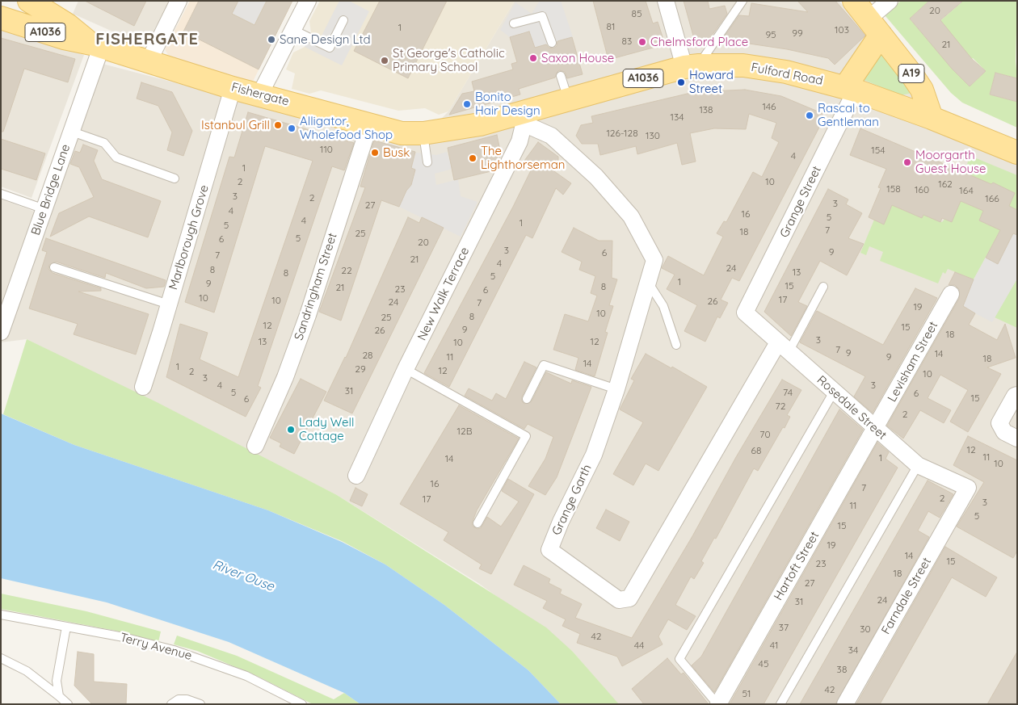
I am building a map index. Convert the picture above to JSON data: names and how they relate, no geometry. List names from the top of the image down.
{
  "streets": {
    "main road": [
      "A1036",
      "A19",
      "Fulford Road",
      "Fishergate"
    ],
    "street": [
      "Blue Bridge Lane",
      "Grange Street",
      "Marlborough Grove",
      "Sandringham Street",
      "New Walk Terrace",
      "Levisham Street",
      "Rosedale Street",
      "Grange Garth",
      "Hartoft Street",
      "Farndale Street"
    ],
    "lane": ["Terry Avenue"]
  },
  "crossings": [
    ["A19", "Fulford Road"],
    ["Fulford Road", "Fishergate"],
    ["Fulford Road", "Grange Street"],
    ["Fulford Road", "New Walk Terrace"],
    ["Fulford Road", "Grange Garth"],
    ["Fishergate", "Blue Bridge Lane"],
    ["Fishergate", "Marlborough Grove"],
    ["Fishergate", "Sandringham Street"],
    ["Grange Street", "Rosedale Street"],
    ["New Walk Terrace", "Grange Garth"],
    ["Levisham Street", "Rosedale Street"],
    ["Levisham Street", "Hartoft Street"],
    ["Rosedale Street", "Grange Garth"],
    ["Rosedale Street", "Hartoft Street"],
    ["Rosedale Street", "Farndale Street"]
  ],
  "districts": ["FISHERGATE"],
  "water": ["River Ouse"],
  "places": [
    "Sane Design Ltd",
    "Chelmsford Place",
    "Saxon House",
    "St George's Catholic Primary School",
    "Howard Street",
    "Bonito Hair Design",
    "Rascal to Gentleman",
    "Istanbul Grill",
    "Alligator, Wholefood Shop",
    "Busk",
    "The Lighthorseman",
    "Moorgarth Guest House",
    "Lady Well Cottage"
  ],
  "house_numbers": [
    "20",
    "85",
    "81",
    "1",
    "103",
    "99",
    "95",
    "83",
    "21",
    "146",
    "138",
    "134",
    "126-128",
    "130",
    "110",
    "154",
    "4",
    "1",
    "2",
    "10",
    "162",
    "158",
    "160",
    "164",
    "3",
    "2",
    "166",
    "3",
    "27",
    "4",
    "16",
    "5",
    "4",
    "1",
    "5",
    "7",
    "18",
    "25",
    "5",
    "6",
    "20",
    "3",
    "9",
    "6",
    "7",
    "21",
    "4",
    "24",
    "8",
    "22",
    "13",
    "8",
    "5",
    "1",
    "9",
    "15",
    "8",
    "21",
    "23",
    "6",
    "10",
    "17",
    "10",
    "26",
    "24",
    "7",
    "19",
    "10",
    "8",
    "25",
    "12",
    "15",
    "9",
    "26",
    "18",
    "3",
    "13",
    "12",
    "10",
    "7",
    "9",
    "14",
    "28",
    "11",
    "9",
    "18",
    "14",
    "1",
    "29",
    "12",
    "2",
    "10",
    "3",
    "4",
    "3",
    "31",
    "5",
    "74",
    "6",
    "15",
    "6",
    "72",
    "2",
    "12B",
    "70",
    "12",
    "68",
    "11",
    "1",
    "14",
    "10",
    "16",
    "7",
    "2",
    "17",
    "3",
    "11",
    "5",
    "15",
    "19",
    "14",
    "15",
    "23",
    "18",
    "27",
    "24",
    "31",
    "37",
    "30",
    "42",
    "44",
    "41",
    "34",
    "45",
    "38",
    "42",
    "51"
  ]
}
